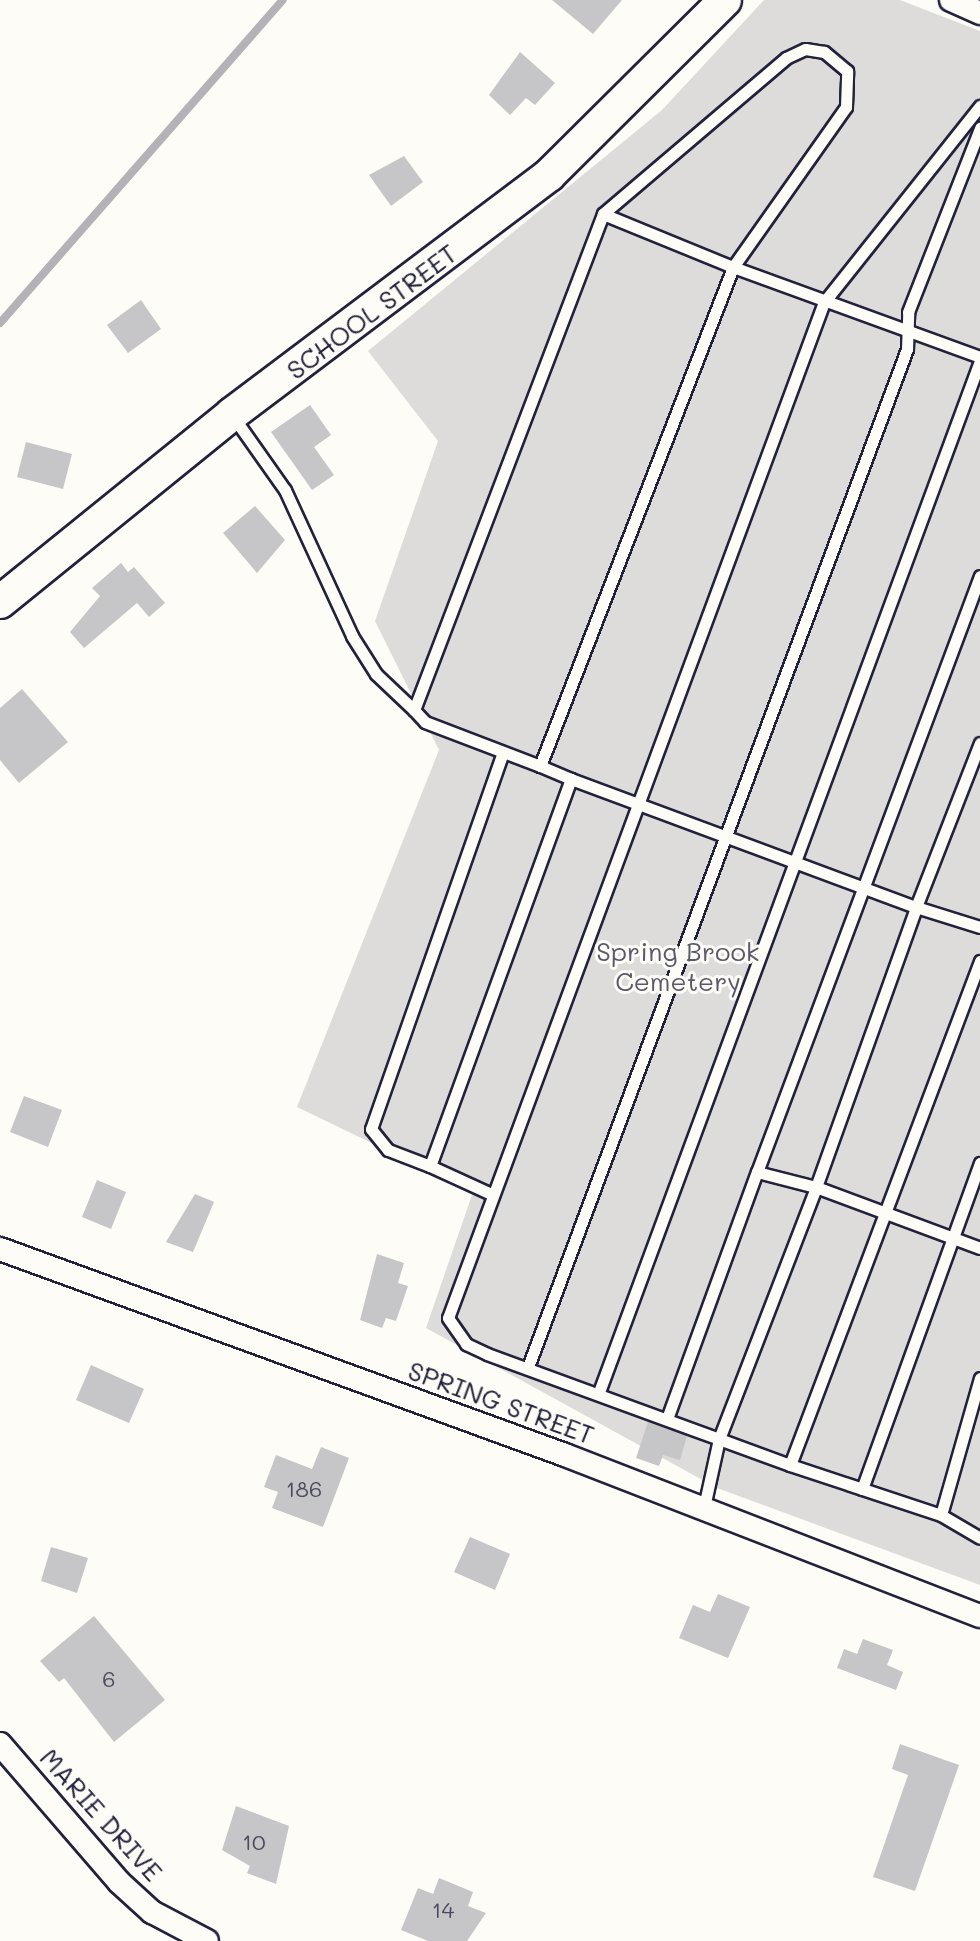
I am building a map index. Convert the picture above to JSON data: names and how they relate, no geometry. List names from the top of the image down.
{
  "streets": {
    "main road": ["SCHOOL STREET"],
    "street": ["SPRING STREET", "MARIE DRIVE"]
  },
  "parks": ["Spring Brook Cemetery"],
  "house_numbers": [
    "186",
    "6",
    "10",
    "14"
  ]
}
